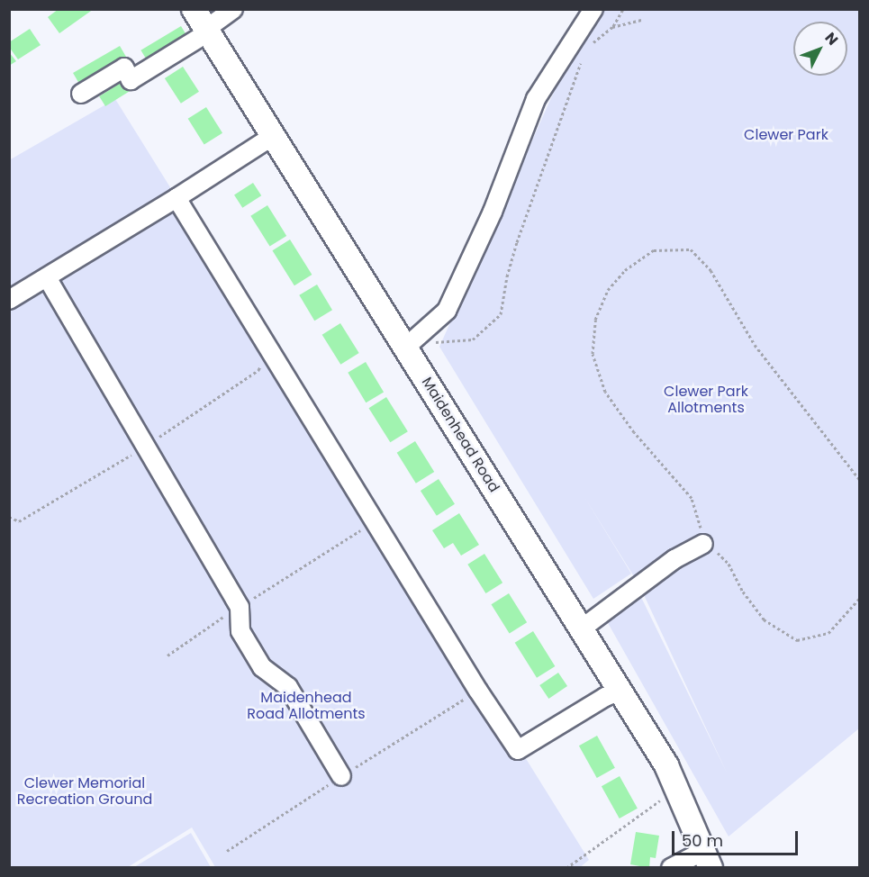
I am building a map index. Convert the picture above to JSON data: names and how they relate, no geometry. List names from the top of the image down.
{
  "streets": {
    "main road": ["Maidenhead Road"]
  },
  "parks": [
    "Clewer Park",
    "Clewer Park Allotments",
    "Maidenhead Road Allotments",
    "Clewer Memorial Recreation Ground"
  ],
  "scale_bar": "50 m",
  "north": "top right"
}
